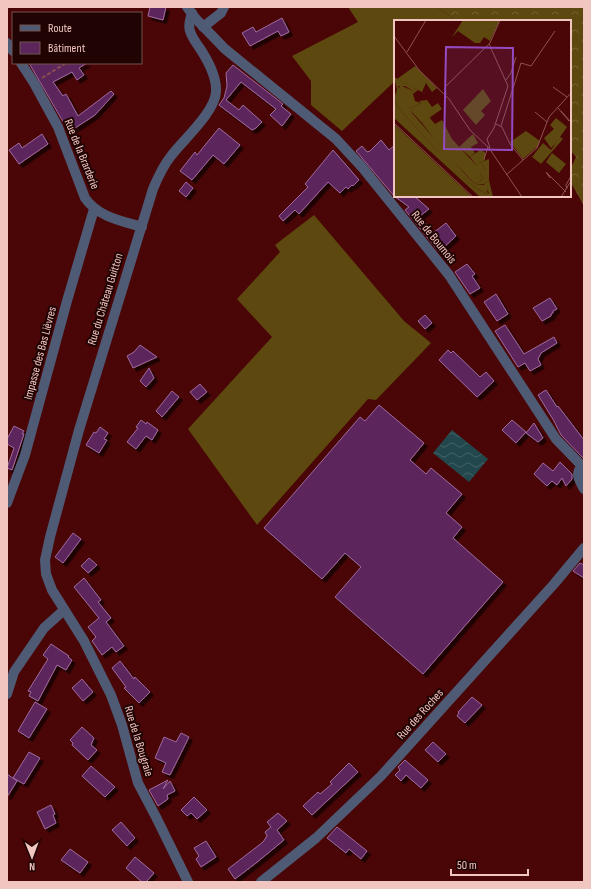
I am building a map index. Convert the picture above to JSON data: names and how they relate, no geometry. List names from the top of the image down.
{
  "streets": {
    "street": [
      "Rue de la Brarderie",
      "Rue de Boumois",
      "Rue du Château Guitton",
      "Impasse des Bas Lièvres",
      "Rue des Roches",
      "Rue de la Bougraie"
    ]
  },
  "crossings": [
    ["Rue de la Brarderie", "Impasse des Bas Lièvres"],
    ["Rue de Boumois", "Rue du Château Guitton"],
    ["Rue du Château Guitton", "Rue de la Bougraie"]
  ],
  "legend": ["Route", "Bâtiment"],
  "scale_bar": "50 m",
  "north": "bottom"
}
